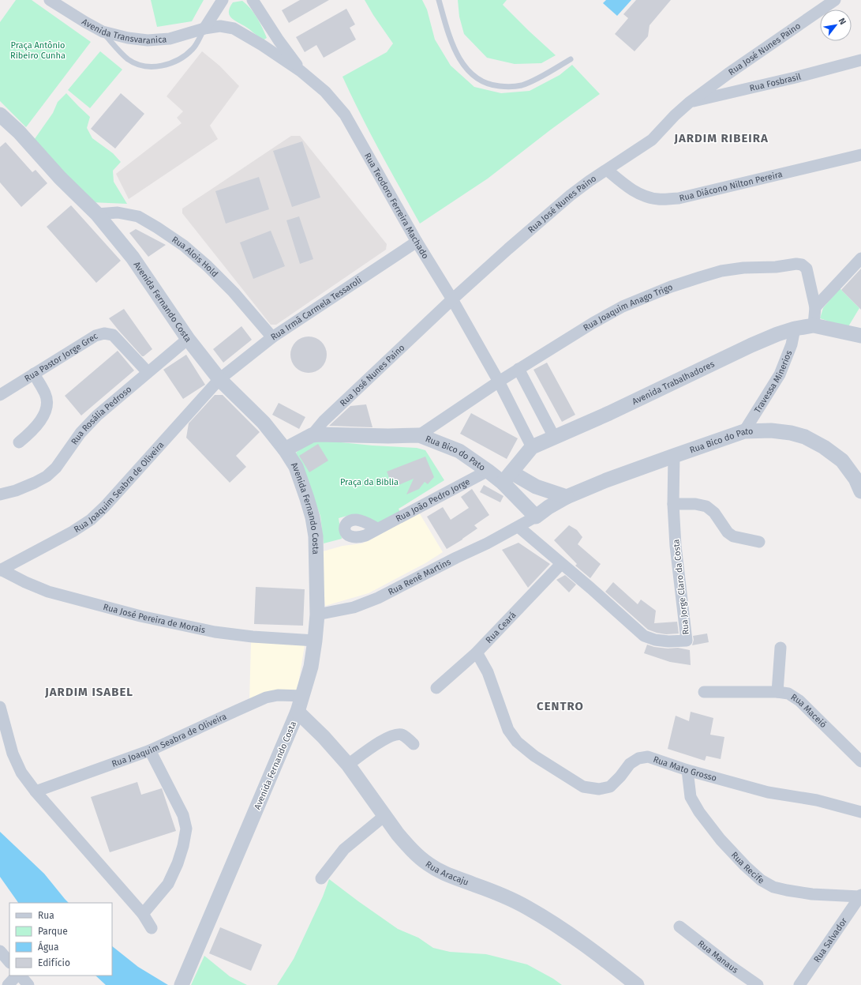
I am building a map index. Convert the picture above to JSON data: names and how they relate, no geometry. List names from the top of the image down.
{
  "streets": {
    "street": [
      "Avenida Transvaranica",
      "Rua José Nunes Paino",
      "Rua Fosbrasil",
      "Rua Diácono Nilton Pereira",
      "Rua Teodoro Ferreira Machado",
      "Rua Alois Hold",
      "Avenida Fernando Costa",
      "Rua Joaquim Anago Trigo",
      "Rua Irmã Carmela Tessaroli",
      "Rua Pastor Jorge Grec",
      "Travessa Minerios",
      "Avenida Trabalhadores",
      "Rua Rosália Pedroso",
      "Rua Bico do Pato",
      "Rua Joaquim Seabra de Oliveira",
      "Rua João Pedro Jorge",
      "Rua Renê Martins",
      "Rua Jorge Claro da Costa",
      "Rua José Pereira de Morais",
      "Rua Ceará",
      "Rua Maceió",
      "Rua Mato Grosso",
      "Rua Recife",
      "Rua Aracaju",
      "Rua Salvador",
      "Rua Manaus"
    ]
  },
  "crossings": [
    ["Avenida Transvaranica", "Rua Teodoro Ferreira Machado"],
    ["Rua José Nunes Paino", "Rua Fosbrasil"],
    ["Rua José Nunes Paino", "Rua Diácono Nilton Pereira"],
    ["Rua José Nunes Paino", "Rua Teodoro Ferreira Machado"],
    ["Rua José Nunes Paino", "Rua Bico do Pato"],
    ["Rua Teodoro Ferreira Machado", "Rua Joaquim Anago Trigo"],
    ["Rua Teodoro Ferreira Machado", "Rua Irmã Carmela Tessaroli"],
    ["Rua Teodoro Ferreira Machado", "Avenida Trabalhadores"],
    ["Rua Alois Hold", "Avenida Fernando Costa"],
    ["Rua Alois Hold", "Rua Irmã Carmela Tessaroli"],
    ["Avenida Fernando Costa", "Rua Irmã Carmela Tessaroli"],
    ["Avenida Fernando Costa", "Rua Rosália Pedroso"],
    ["Avenida Fernando Costa", "Rua Bico do Pato"],
    ["Avenida Fernando Costa", "Rua Joaquim Seabra de Oliveira"],
    ["Avenida Fernando Costa", "Rua Renê Martins"],
    ["Avenida Fernando Costa", "Rua José Pereira de Morais"],
    ["Avenida Fernando Costa", "Rua Aracaju"],
    ["Rua Joaquim Anago Trigo", "Avenida Trabalhadores"],
    ["Rua Joaquim Anago Trigo", "Rua Bico do Pato"],
    ["Rua Irmã Carmela Tessaroli", "Rua Joaquim Seabra de Oliveira"],
    ["Rua Pastor Jorge Grec", "Rua Rosália Pedroso"],
    ["Travessa Minerios", "Avenida Trabalhadores"],
    ["Travessa Minerios", "Rua Bico do Pato"],
    ["Avenida Trabalhadores", "Rua Bico do Pato"],
    ["Rua Bico do Pato", "Rua João Pedro Jorge"],
    ["Rua Bico do Pato", "Rua Renê Martins"],
    ["Rua Bico do Pato", "Rua Jorge Claro da Costa"],
    ["Rua Joaquim Seabra de Oliveira", "Rua José Pereira de Morais"],
    ["Rua Renê Martins", "Rua Jorge Claro da Costa"],
    ["Rua Jorge Claro da Costa", "Rua Ceará"],
    ["Rua Ceará", "Rua Mato Grosso"],
    ["Rua Mato Grosso", "Rua Recife"],
    ["Rua Recife", "Rua Salvador"]
  ],
  "districts": ["JARDIM RIBEIRA", "JARDIM ISABEL", "CENTRO"],
  "parks": ["Praça Antônio Ribeiro Cunha", "Praça da Biblia"],
  "legend": [
    "Rua",
    "Parque",
    "Água",
    "Edifício"
  ],
  "north": "top right"
}
